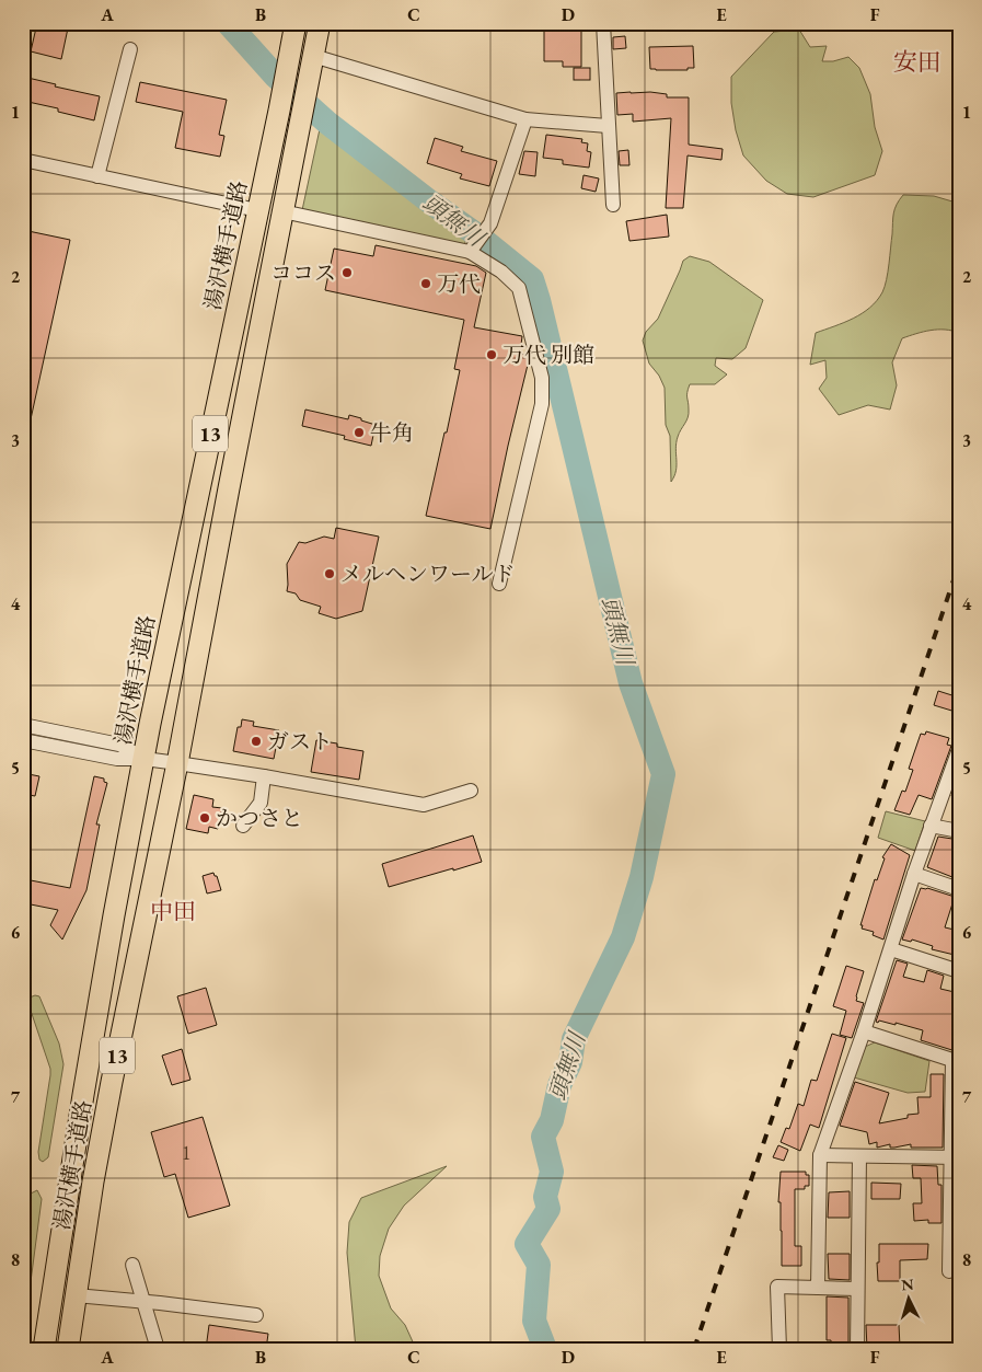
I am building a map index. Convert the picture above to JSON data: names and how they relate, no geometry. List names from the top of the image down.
{
  "streets": {
    "highway": ["湯沢横手道路", "13"]
  },
  "districts": ["安田", "中田"],
  "water": ["頭無川"],
  "places": [
    "ココス",
    "万代",
    "万代 別館",
    "牛角",
    "メルヘンワールド",
    "ガスト",
    "かつさと"
  ],
  "house_numbers": ["1"],
  "north": "top",
  "grid": {
    "columns": [
      "A",
      "B",
      "C",
      "D",
      "E",
      "F"
    ],
    "rows": [
      "1",
      "2",
      "3",
      "4",
      "5",
      "6",
      "7",
      "8"
    ]
  }
}
